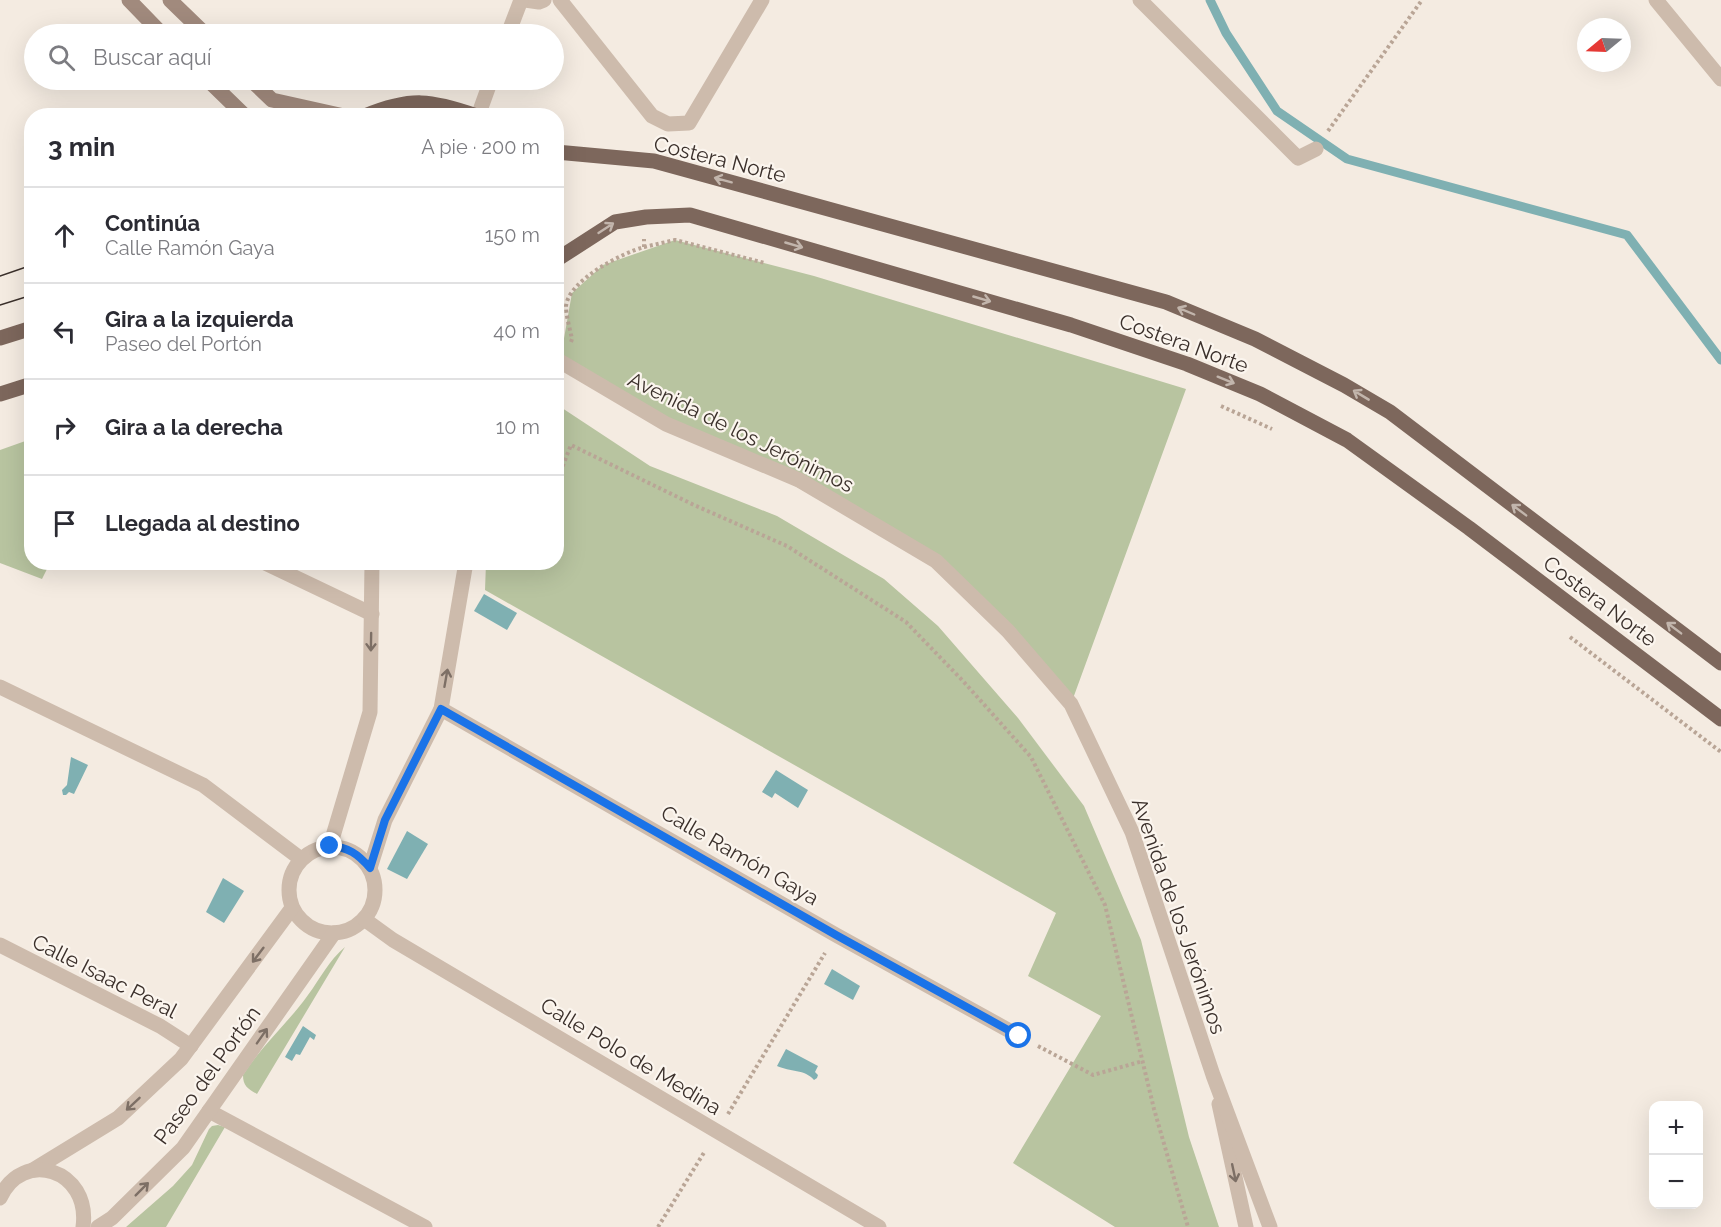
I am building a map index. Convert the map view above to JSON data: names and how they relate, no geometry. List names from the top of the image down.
{
  "streets": {
    "main road": ["Costera Norte"],
    "street": [
      "Avenida de los Jerónimos",
      "Calle Ramón Gaya",
      "Calle Isaac Peral",
      "Calle Polo de Medina",
      "Paseo del Portón"
    ]
  },
  "crossings": [
    ["Calle Isaac Peral", "Paseo del Portón"],
    ["Calle Polo de Medina", "Paseo del Portón"]
  ],
  "north": "left",
  "page": {
    "search": "Buscar aquí",
    "heading": ["3 min", "A pie · 200 m"],
    "list": [
      ["Continúa", "Calle Ramón Gaya", "150 m"],
      ["Gira a la izquierda", "Paseo del Portón", "40 m"],
      ["Gira a la derecha", "10 m"],
      "Llegada al destino"
    ],
    "map_buttons": ["+", "−"]
  }
}
